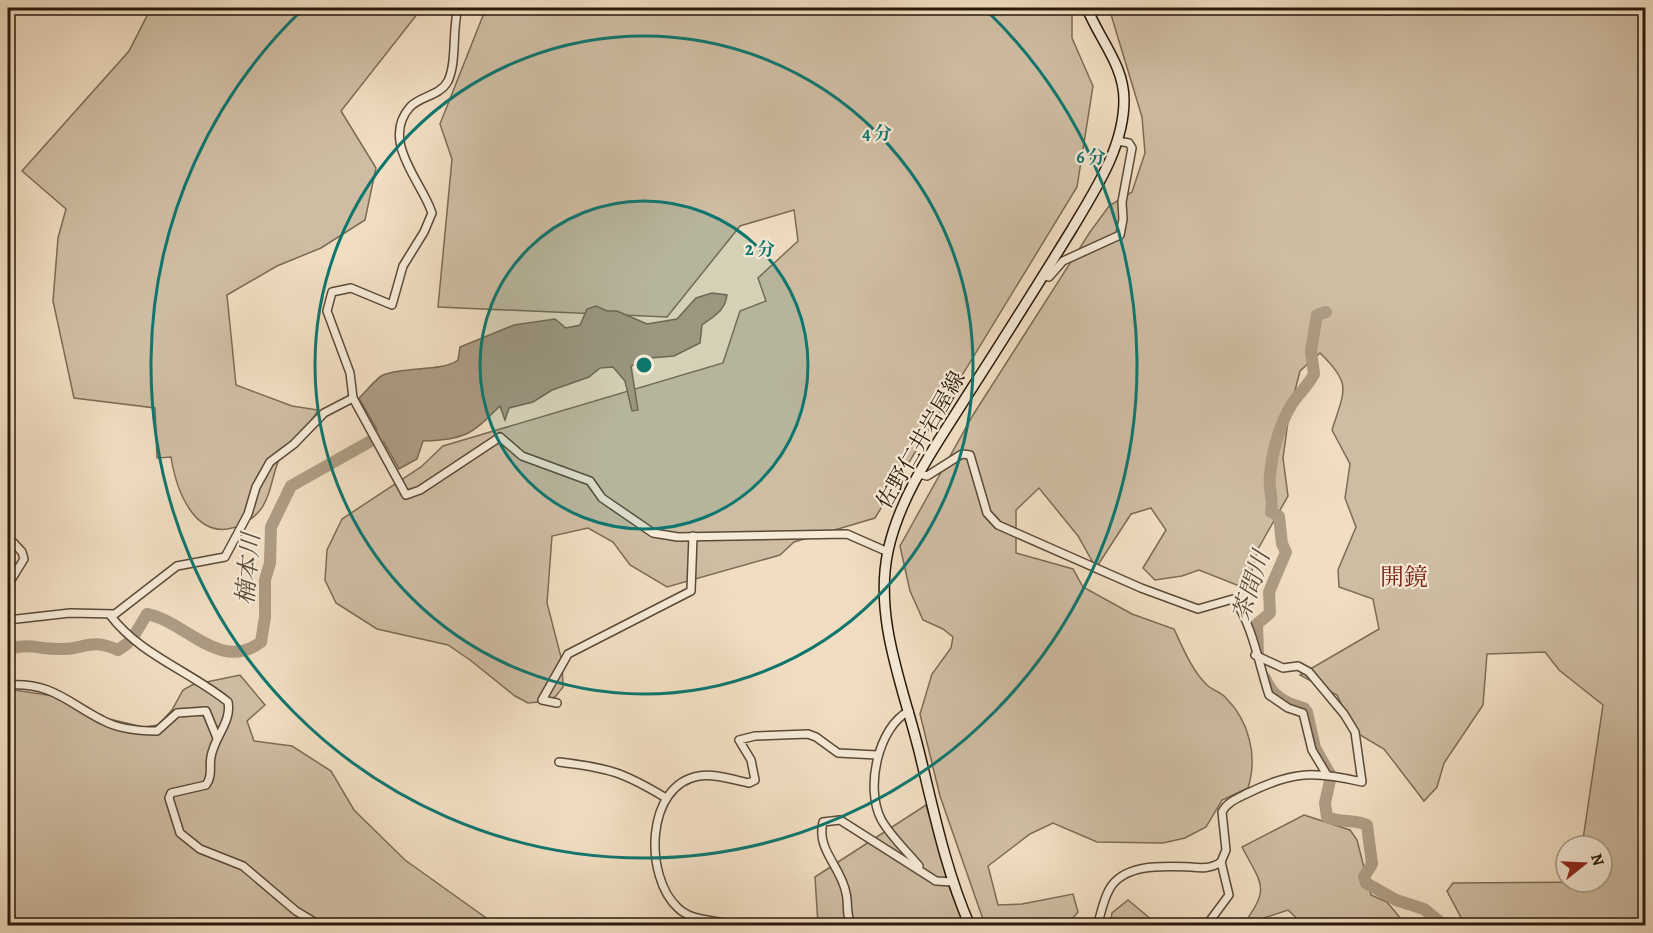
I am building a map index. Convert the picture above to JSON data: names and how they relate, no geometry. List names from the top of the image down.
{
  "streets": {
    "main road": ["佐野仁井岩屋線"]
  },
  "districts": ["開鏡"],
  "water": ["楠本川", "茶間川"],
  "north": "right",
  "rings": ["4 分", "6 分", "2 分"]
}
